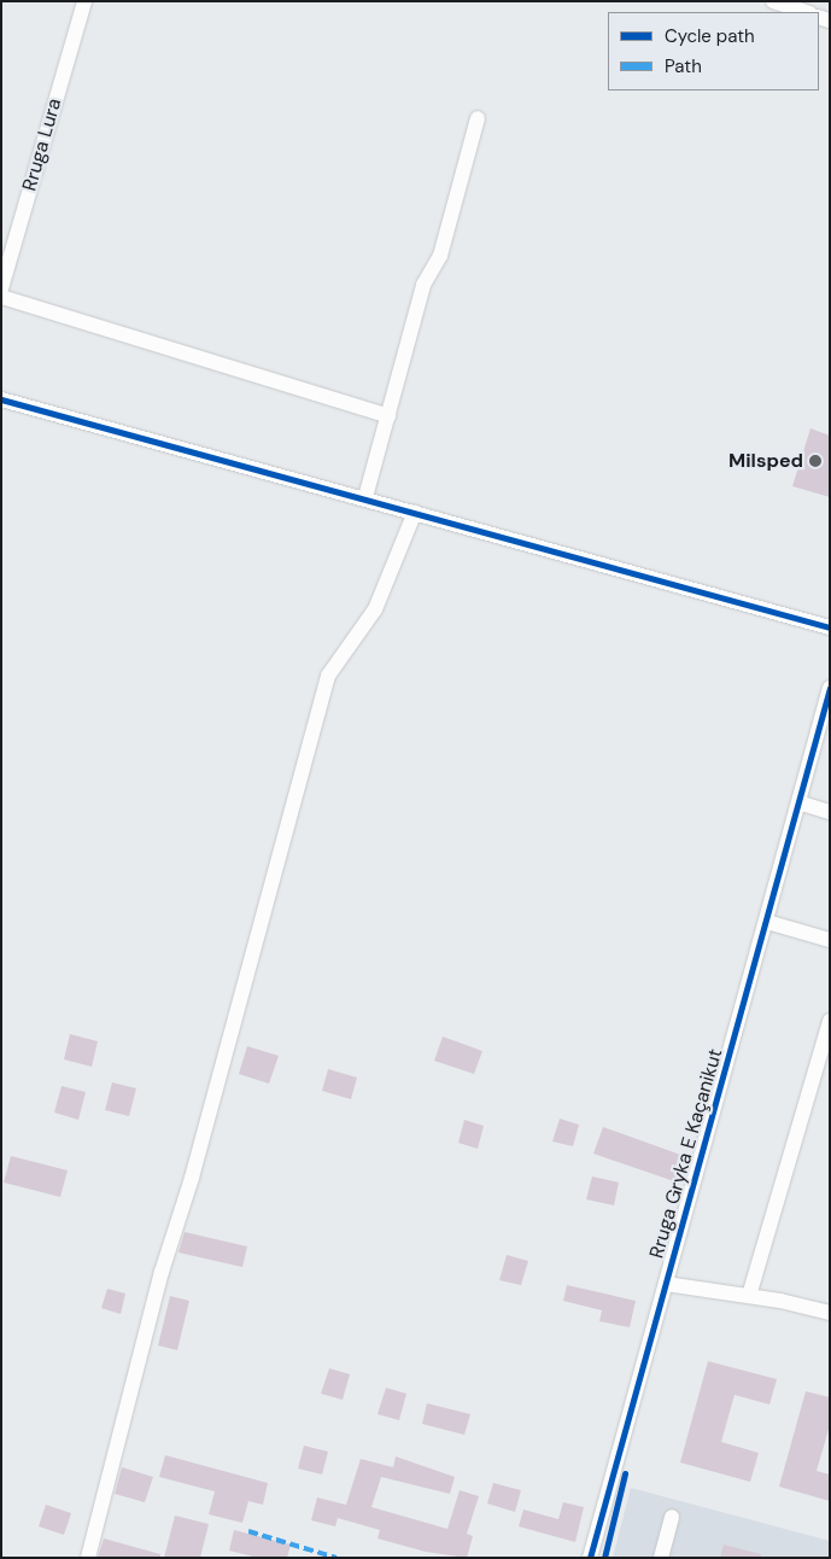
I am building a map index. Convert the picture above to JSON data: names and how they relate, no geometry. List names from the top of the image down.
{
  "streets": {
    "street": ["Rruga Lura", "Rruga Gryka E Kaçanikut"]
  },
  "places": ["Milsped"],
  "legend": ["Cycle path", "Path"]
}
